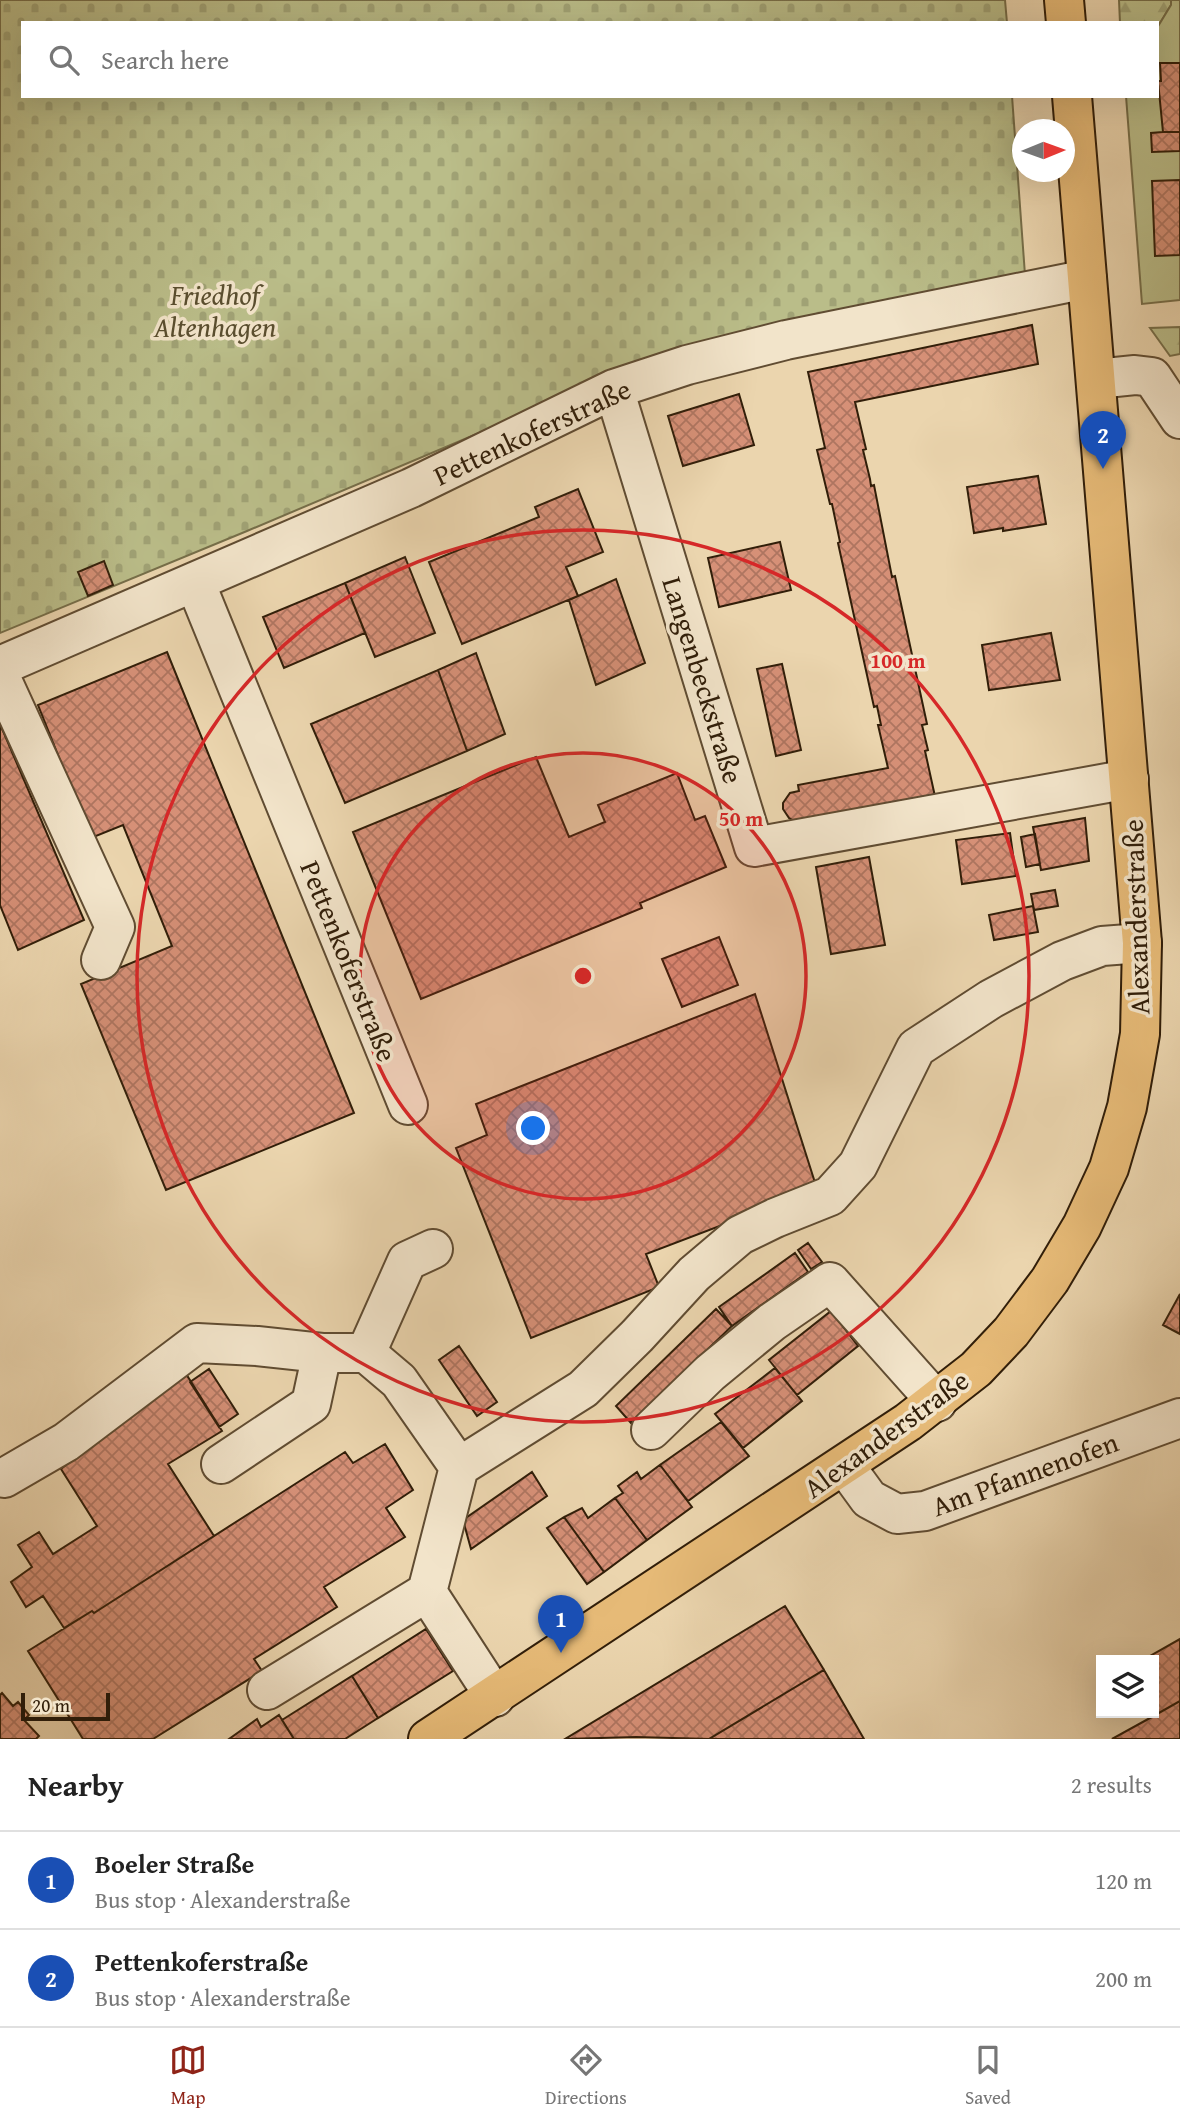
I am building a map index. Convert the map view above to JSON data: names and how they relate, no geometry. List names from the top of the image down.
{
  "streets": {
    "main road": ["Alexanderstraße"],
    "street": ["Pettenkoferstraße", "Langenbeckstraße", "Am Pfannenofen"]
  },
  "crossings": [
    ["Pettenkoferstraße", "Langenbeckstraße"],
    ["Pettenkoferstraße", "Alexanderstraße"],
    ["Langenbeckstraße", "Alexanderstraße"],
    ["Alexanderstraße", "Am Pfannenofen"]
  ],
  "parks": ["Friedhof Altenhagen"],
  "scale_bar": "20 m",
  "north": "right",
  "page": {
    "search": "Search here",
    "pins": ["2", "1"],
    "scale": "20 m",
    "heading": ["Nearby", "2 results"],
    "list": [
      {
        "mark": "1",
        "name": "Boeler Straße",
        "note": "Bus stop · Alexanderstraße",
        "value": "120 m"
      },
      {
        "mark": "2",
        "name": "Pettenkoferstraße",
        "note": "Bus stop · Alexanderstraße",
        "value": "200 m"
      }
    ],
    "nav": ["Map", "Directions", "Saved"]
  },
  "rings": ["100 m", "50 m"]
}
